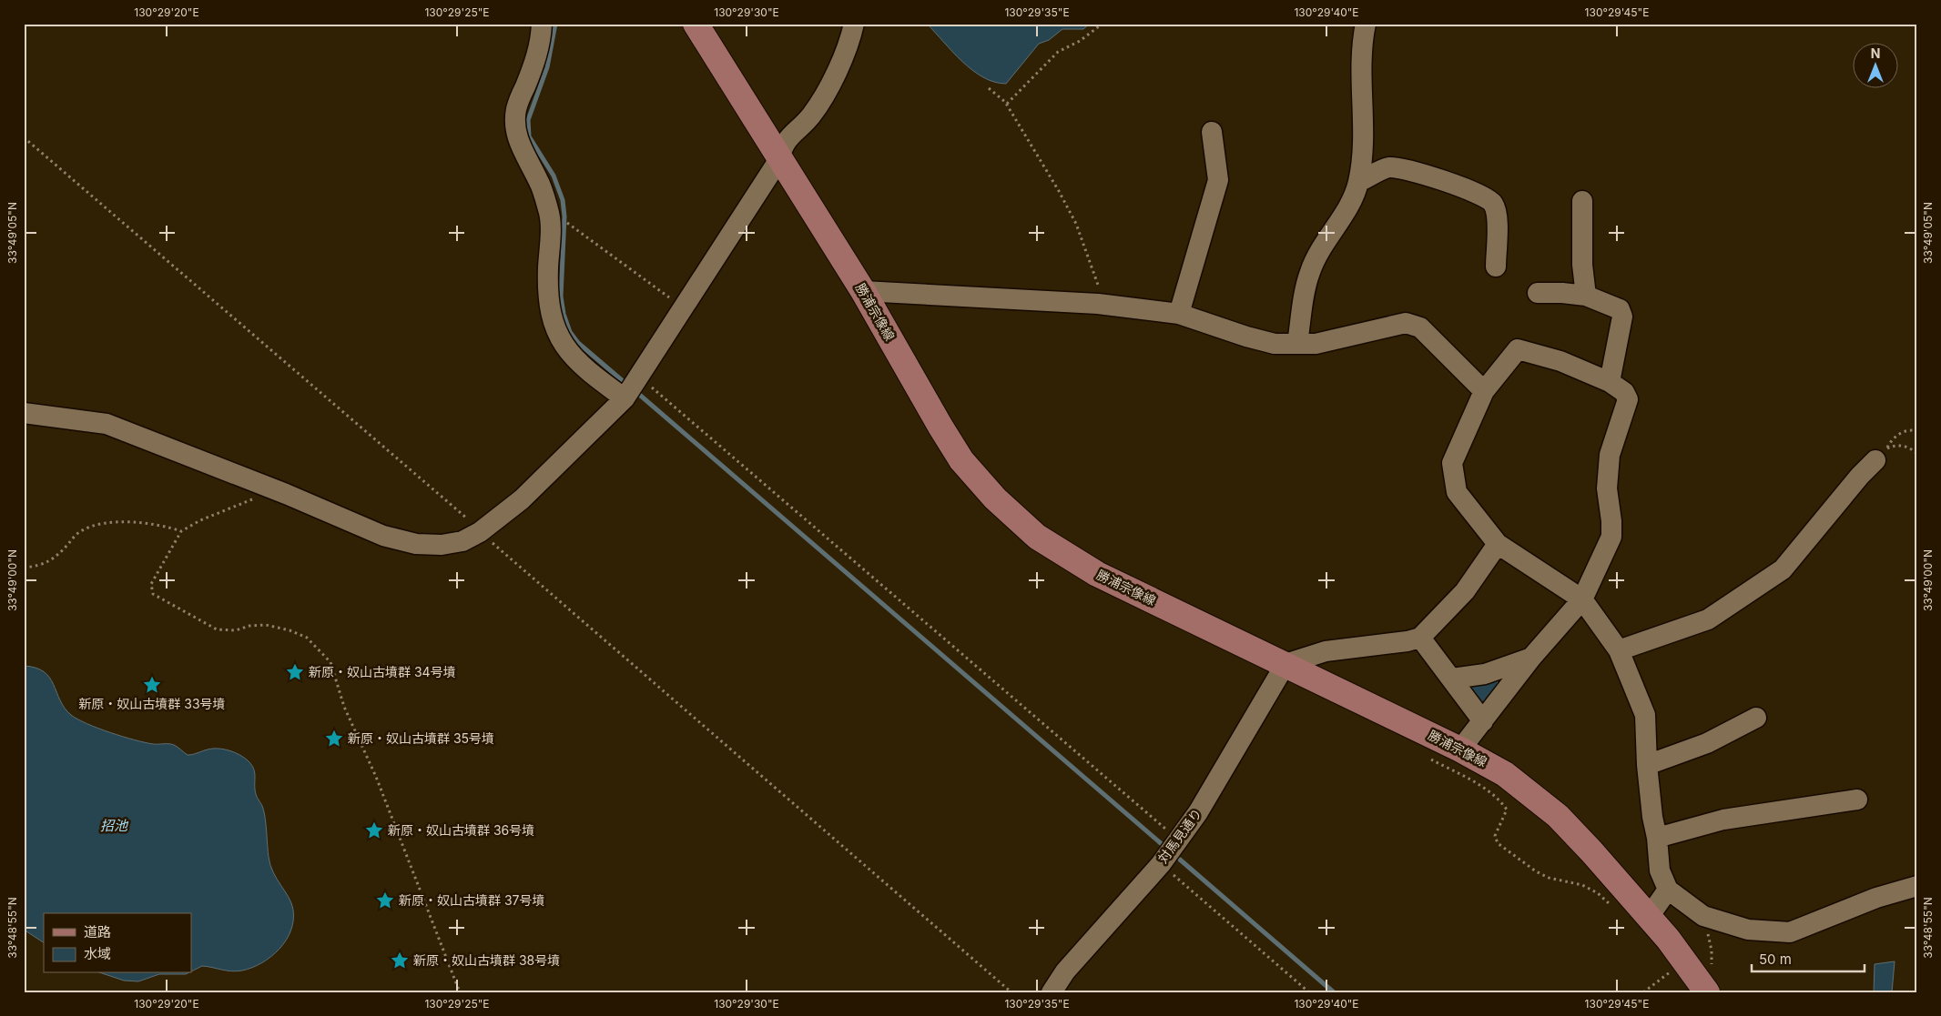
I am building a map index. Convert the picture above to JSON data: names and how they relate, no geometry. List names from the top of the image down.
{
  "streets": {
    "main road": ["勝浦宗像線"],
    "street": ["対馬見通り"]
  },
  "crossings": [
    ["勝浦宗像線", "対馬見通り"]
  ],
  "water": ["招池"],
  "places": {
    "place": [
      "新原・奴山古墳群 34号墳",
      "新原・奴山古墳群 33号墳",
      "新原・奴山古墳群 35号墳",
      "新原・奴山古墳群 36号墳",
      "新原・奴山古墳群 37号墳",
      "新原・奴山古墳群 38号墳"
    ]
  },
  "legend": ["道路", "水域"],
  "scale_bar": "50 m",
  "north": "top",
  "coordinates": [
    "130°29'20\"E",
    "130°29'25\"E",
    "130°29'30\"E",
    "130°29'35\"E",
    "130°29'40\"E",
    "130°29'45\"E",
    "33°49'05\"N",
    "33°49'00\"N",
    "33°48'55\"N"
  ]
}
